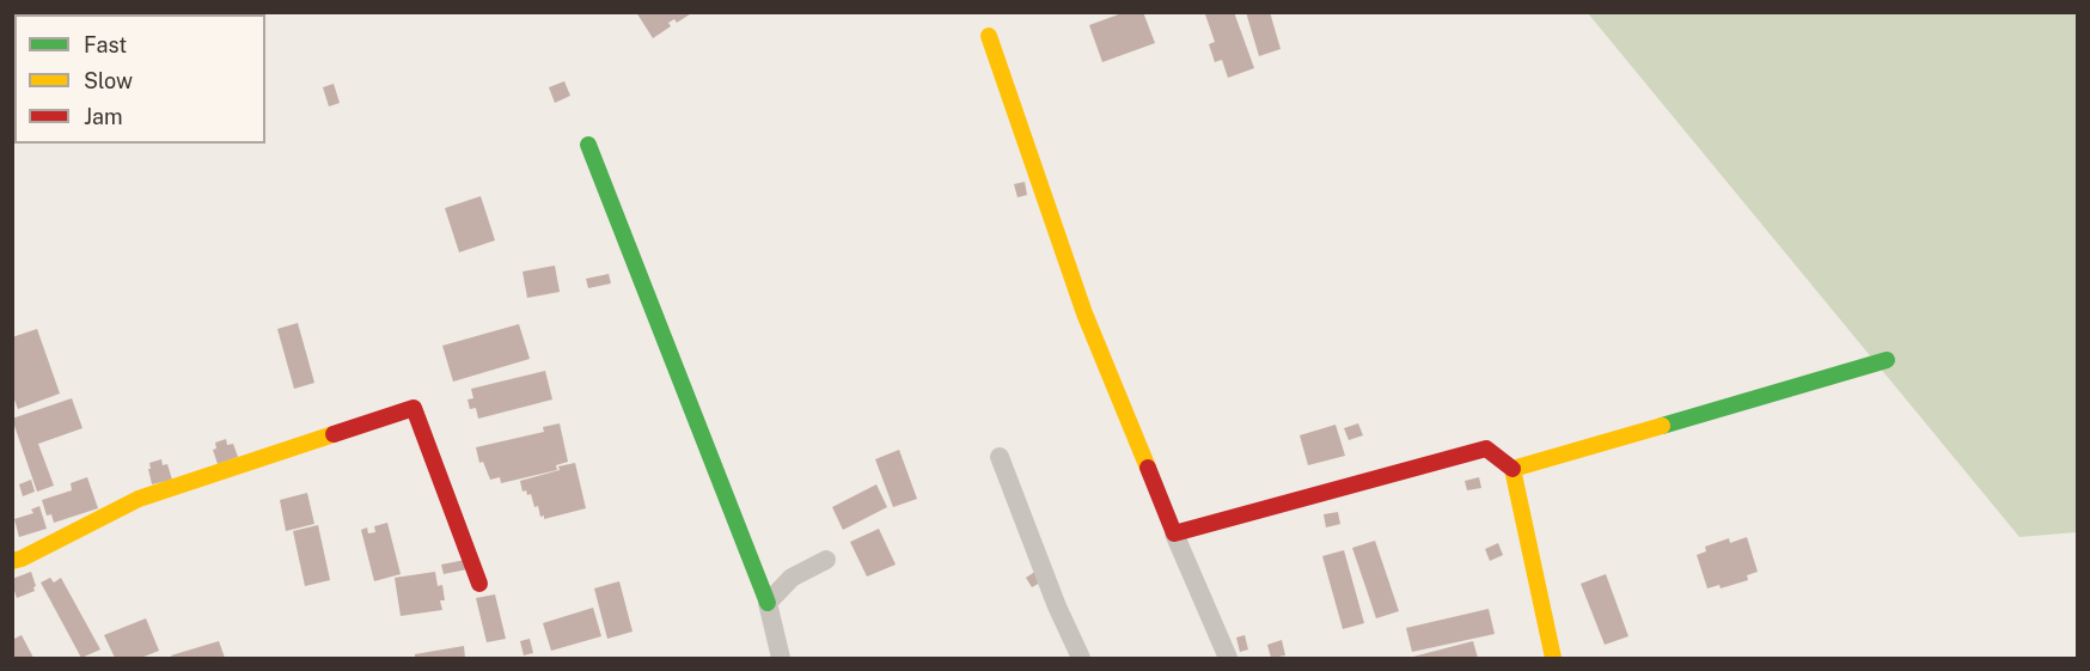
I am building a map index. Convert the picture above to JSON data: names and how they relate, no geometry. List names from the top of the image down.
{
  "legend": ["Fast", "Slow", "Jam"]
}
